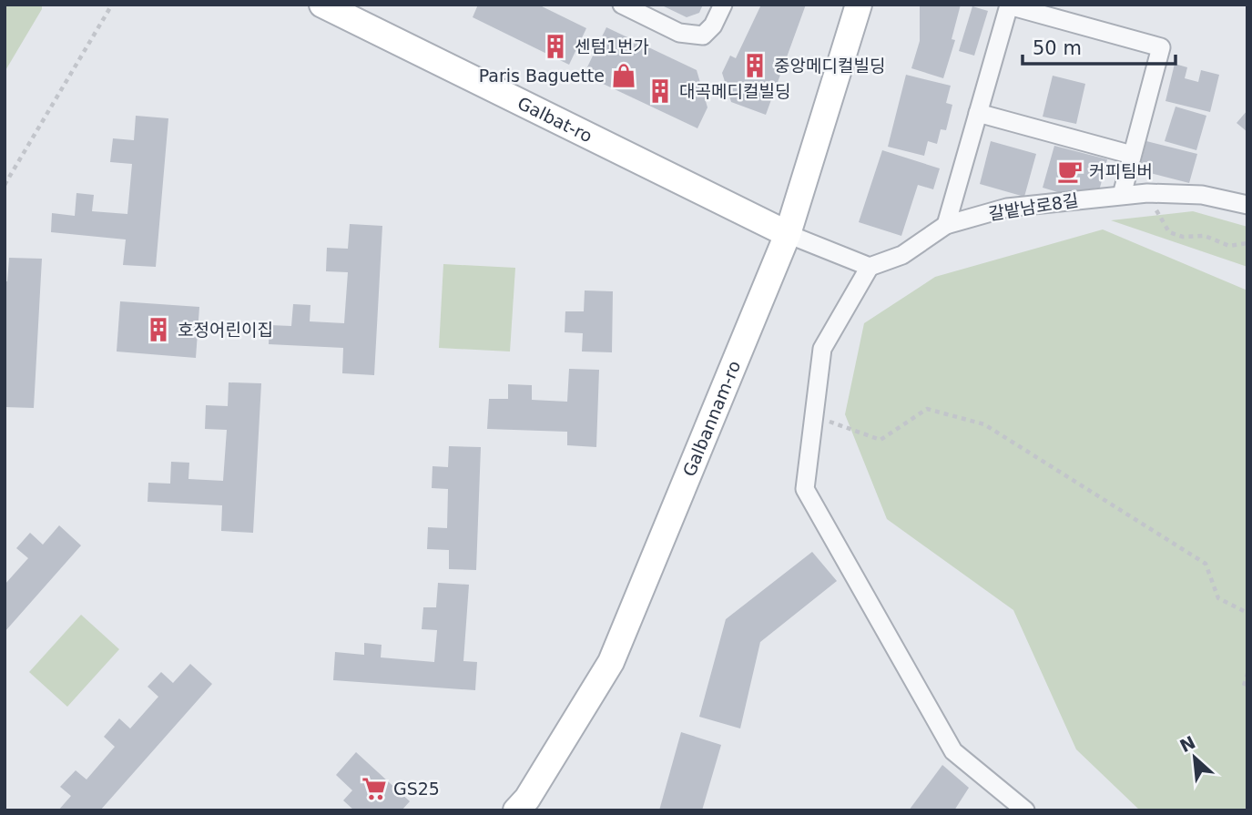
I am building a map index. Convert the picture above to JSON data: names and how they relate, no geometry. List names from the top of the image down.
{
  "streets": {
    "main road": ["Galbat-ro", "Galbannam-ro"],
    "street": ["갈밭남로8길"]
  },
  "crossings": [
    ["Galbat-ro", "Galbannam-ro"]
  ],
  "places": {
    "building": [
      "센텀1번가",
      "중앙메디컬빌딩",
      "대곡메디컬빌딩",
      "호정어린이집"
    ],
    "shop": ["Paris Baguette"],
    "cafe": ["커피팀버"],
    "supermarket": ["GS25"]
  },
  "scale_bar": "50 m",
  "north": "top left"
}
